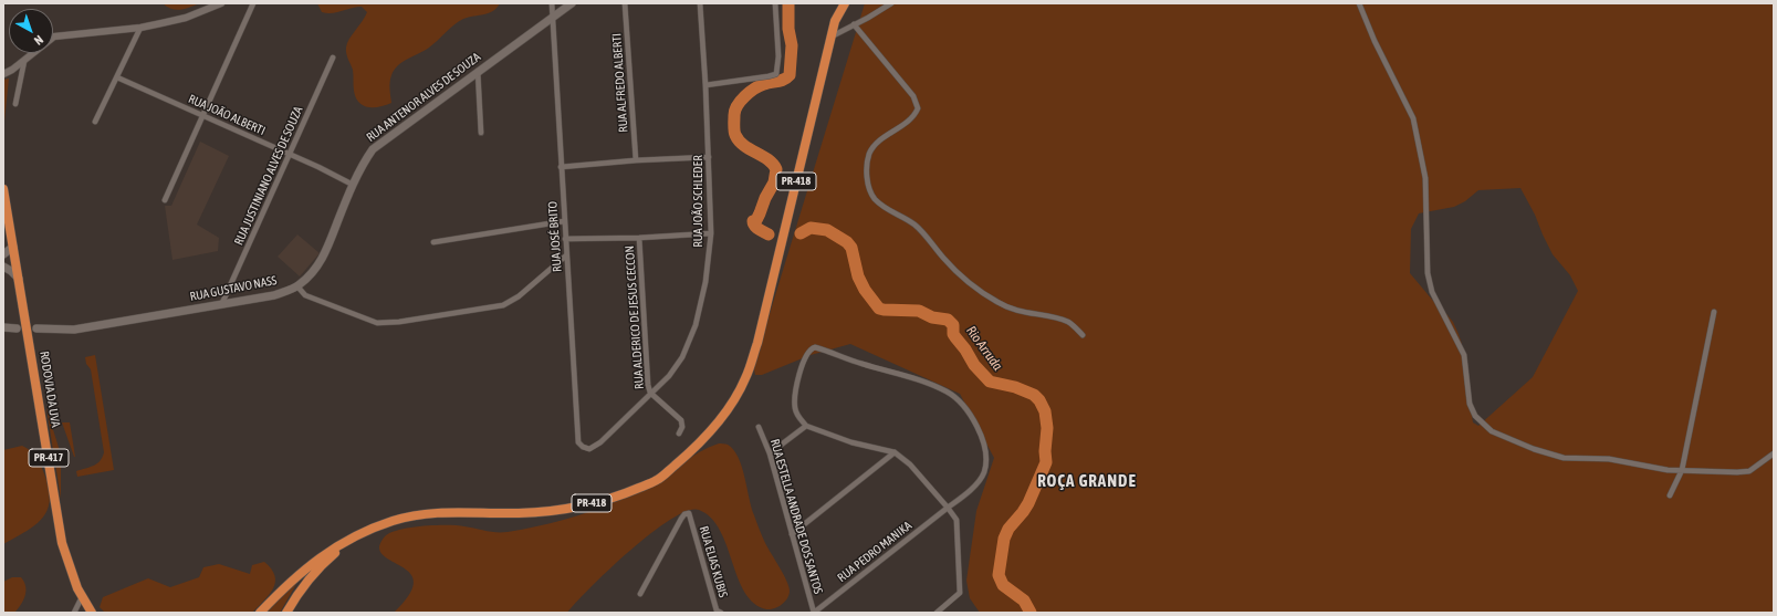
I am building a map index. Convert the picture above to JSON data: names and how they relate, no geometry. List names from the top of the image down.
{
  "streets": {
    "highway": ["PR-418", "RODOVIA DA UVA", "PR-417"],
    "main road": ["RUA ANTENOR ALVES DE SOUZA", "RUA GUSTAVO NASS"],
    "street": [
      "RUA ALFREDO ALBERTI",
      "RUA JOÃO ALBERTI",
      "RUA JUSTINIANO ALVES DE SOUZA",
      "RUA JOÃO SCHLEDER",
      "RUA JOSÉ BRITO",
      "RUA ALDERICO DE JESUS CECCON",
      "RUA ESTELLA ANDRADE DOS SANTOS",
      "RUA PEDRO MANIKA",
      "RUA ELIAS KUBIS"
    ]
  },
  "crossings": [
    ["RUA ANTENOR ALVES DE SOUZA", "RUA JOÃO ALBERTI"],
    ["RUA ANTENOR ALVES DE SOUZA", "RUA JOSÉ BRITO"],
    ["RUA ANTENOR ALVES DE SOUZA", "RUA GUSTAVO NASS"],
    ["RUA JOÃO ALBERTI", "RUA JUSTINIANO ALVES DE SOUZA"],
    ["RUA JUSTINIANO ALVES DE SOUZA", "RUA GUSTAVO NASS"],
    ["RUA JOÃO SCHLEDER", "RUA JOSÉ BRITO"],
    ["RUA JOÃO SCHLEDER", "RUA ALDERICO DE JESUS CECCON"],
    ["RUA ESTELLA ANDRADE DOS SANTOS", "RUA PEDRO MANIKA"]
  ],
  "districts": ["ROÇA GRANDE"],
  "water": ["Rio Arruda"],
  "north": "bottom right"
}
